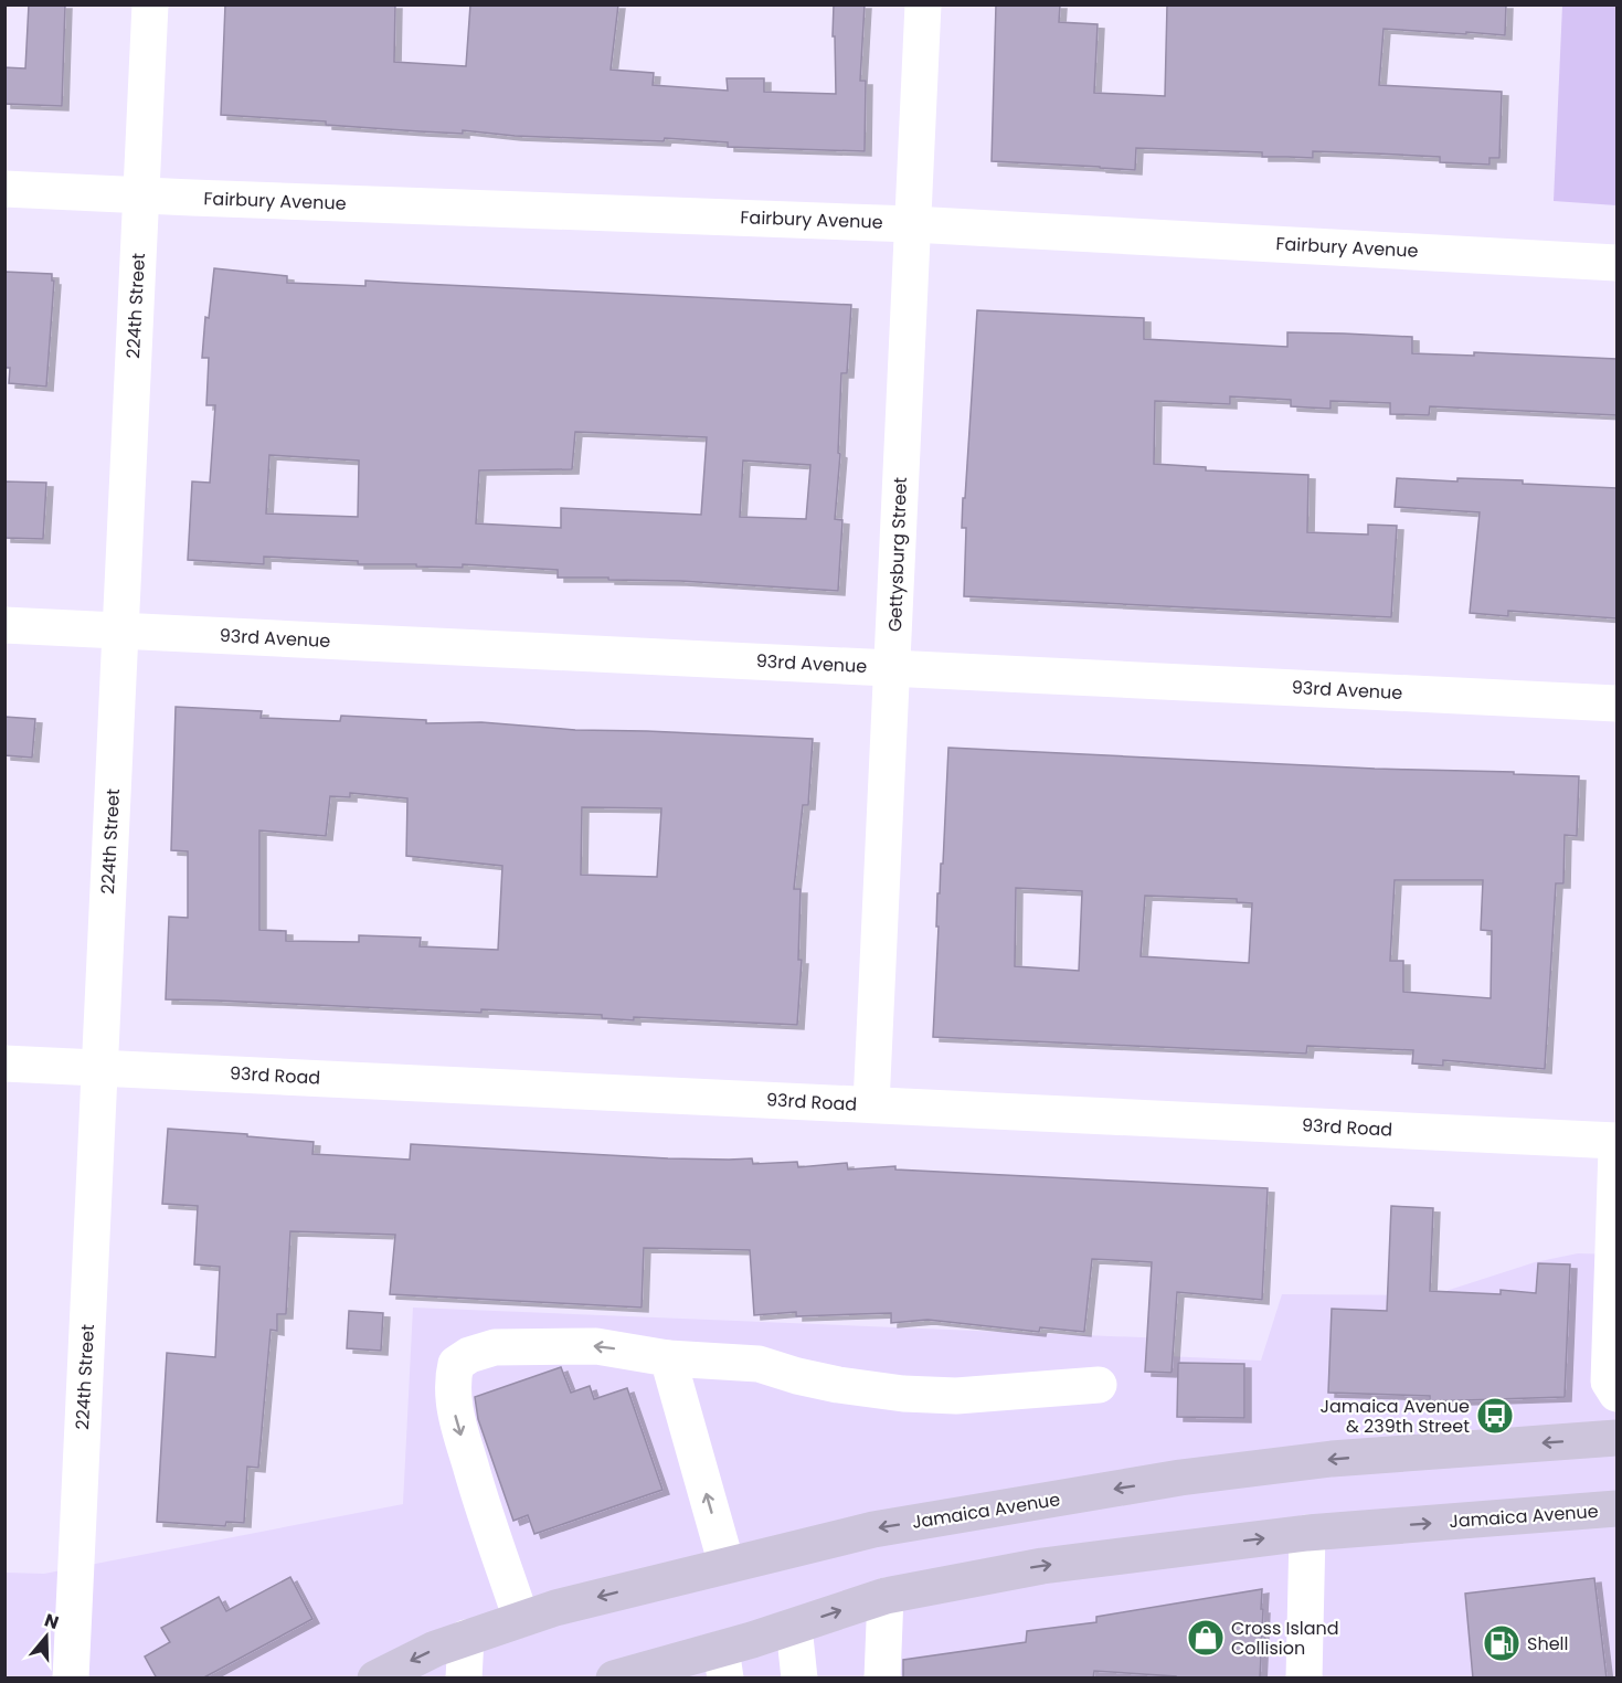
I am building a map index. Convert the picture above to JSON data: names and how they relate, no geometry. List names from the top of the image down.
{
  "streets": {
    "main road": ["Jamaica Avenue"],
    "street": [
      "Fairbury Avenue",
      "224th Street",
      "Gettysburg Street",
      "93rd Avenue",
      "93rd Road"
    ]
  },
  "crossings": [
    ["Fairbury Avenue", "224th Street"],
    ["Fairbury Avenue", "Gettysburg Street"],
    ["224th Street", "93rd Avenue"],
    ["224th Street", "93rd Road"],
    ["Gettysburg Street", "93rd Avenue"],
    ["Gettysburg Street", "93rd Road"]
  ],
  "places": {
    "bus stop": ["Jamaica Avenue & 239th Street"],
    "shop": ["Cross Island Collision"],
    "fuel station": ["Shell"]
  },
  "north": "top"
}
